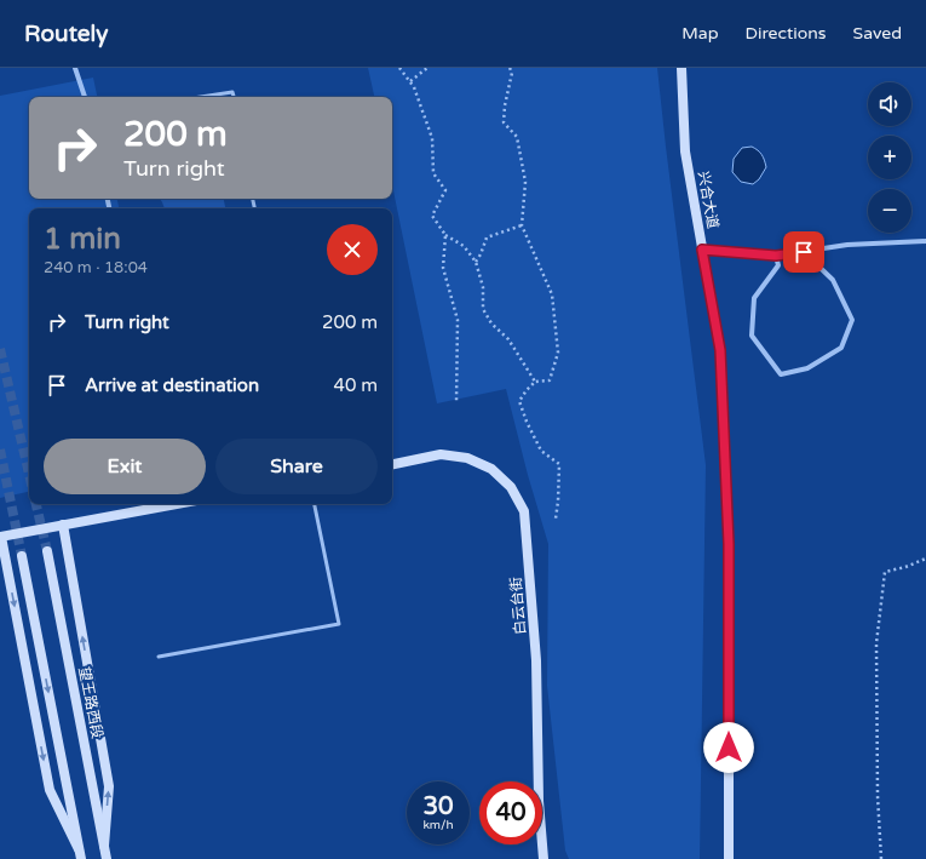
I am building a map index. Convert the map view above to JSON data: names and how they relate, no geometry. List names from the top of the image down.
{
  "streets": {
    "main road": ["兴合大道", "白云台街", "望王路西段"]
  },
  "page": {
    "header": "Routely",
    "nav": ["Map", "Directions", "Saved"],
    "map_buttons": ["+", "−"],
    "turn": ["200 m", "Turn right"],
    "heading": ["1 min", "240 m · 18:04"],
    "list": [
      {
        "name": "Turn right",
        "value": "200 m"
      },
      {
        "name": "Arrive at destination",
        "value": "40 m"
      }
    ],
    "buttons": ["Exit", "Share"],
    "speed": "30 km/h",
    "limit": "40"
  }
}
